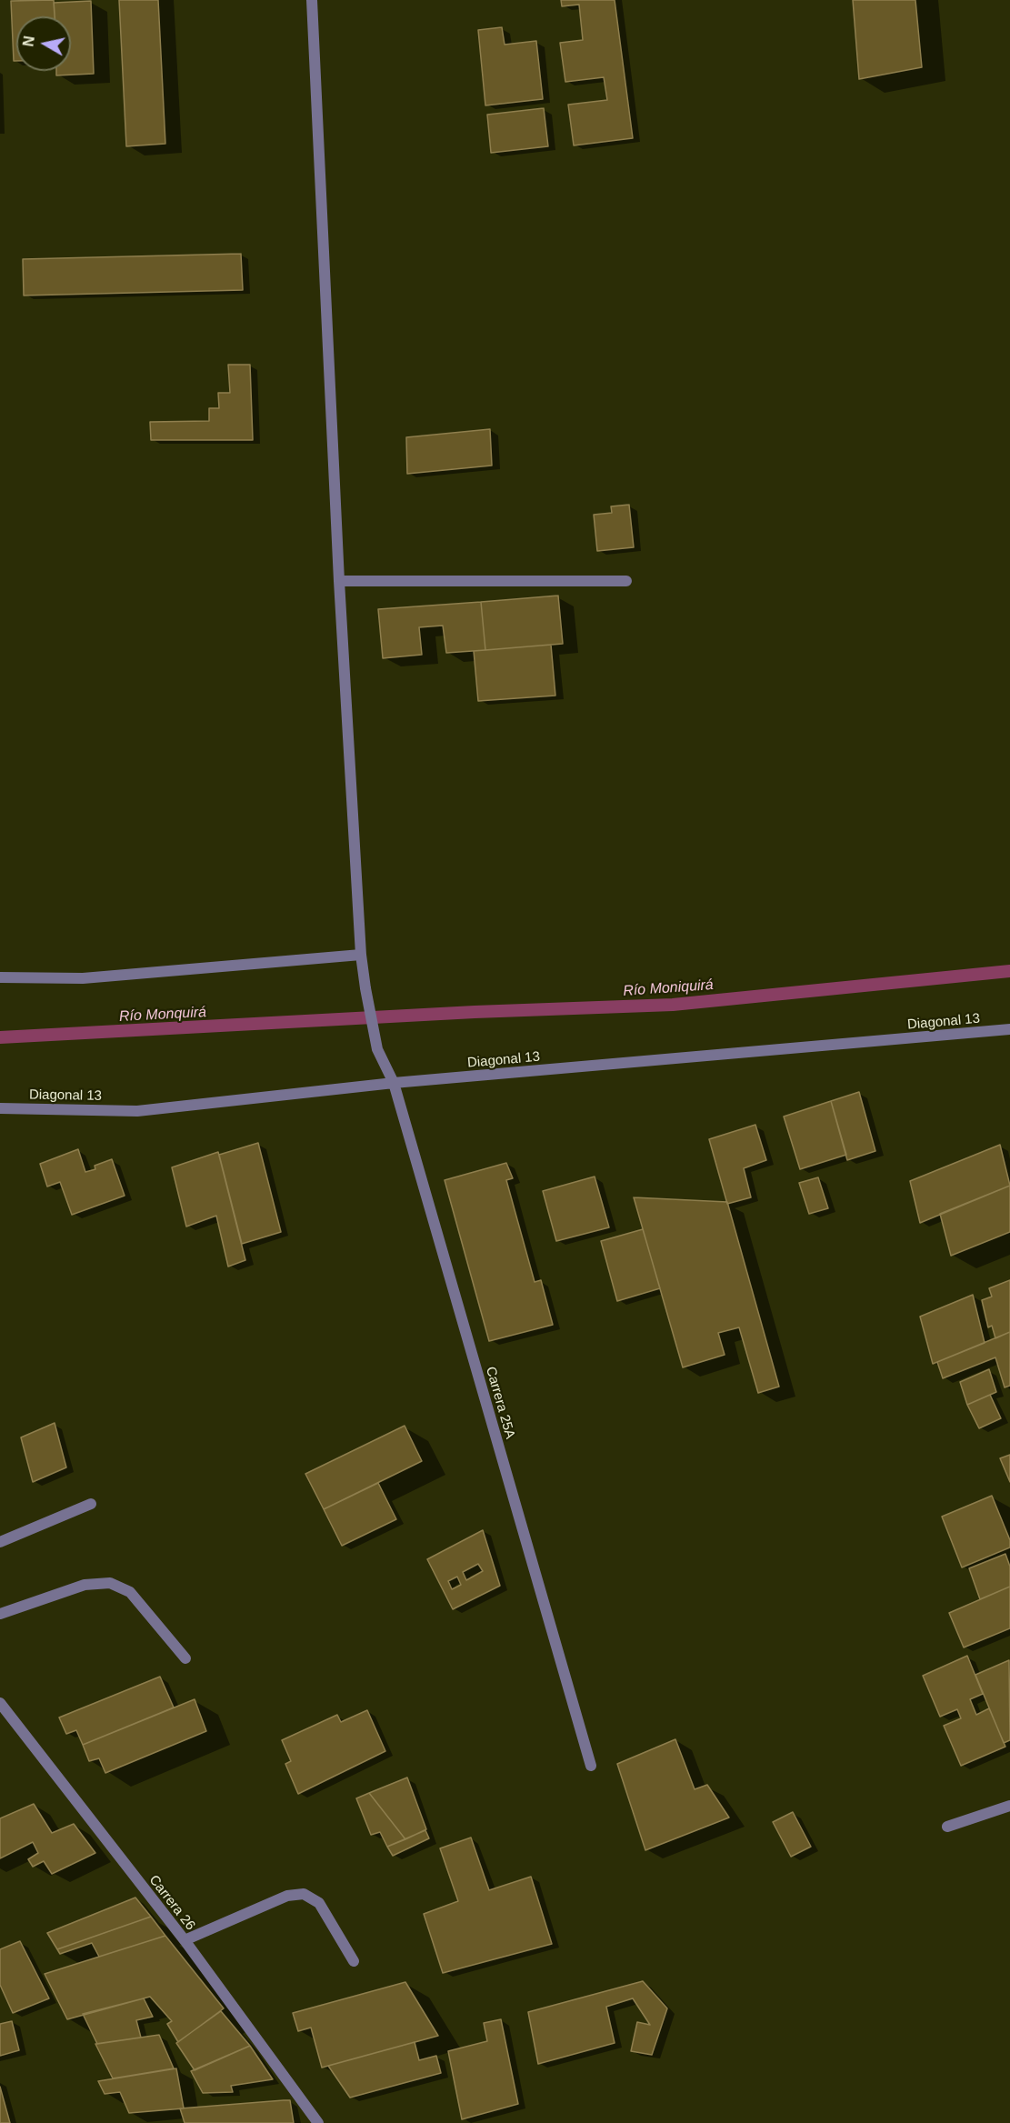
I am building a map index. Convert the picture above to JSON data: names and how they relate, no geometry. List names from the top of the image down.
{
  "streets": {
    "street": ["Diagonal 13", "Carrera 25A", "Carrera 26"]
  },
  "crossings": [
    ["Diagonal 13", "Carrera 25A"]
  ],
  "water": ["Río Moniquirá", "Río Monquirá"],
  "north": "left"
}
